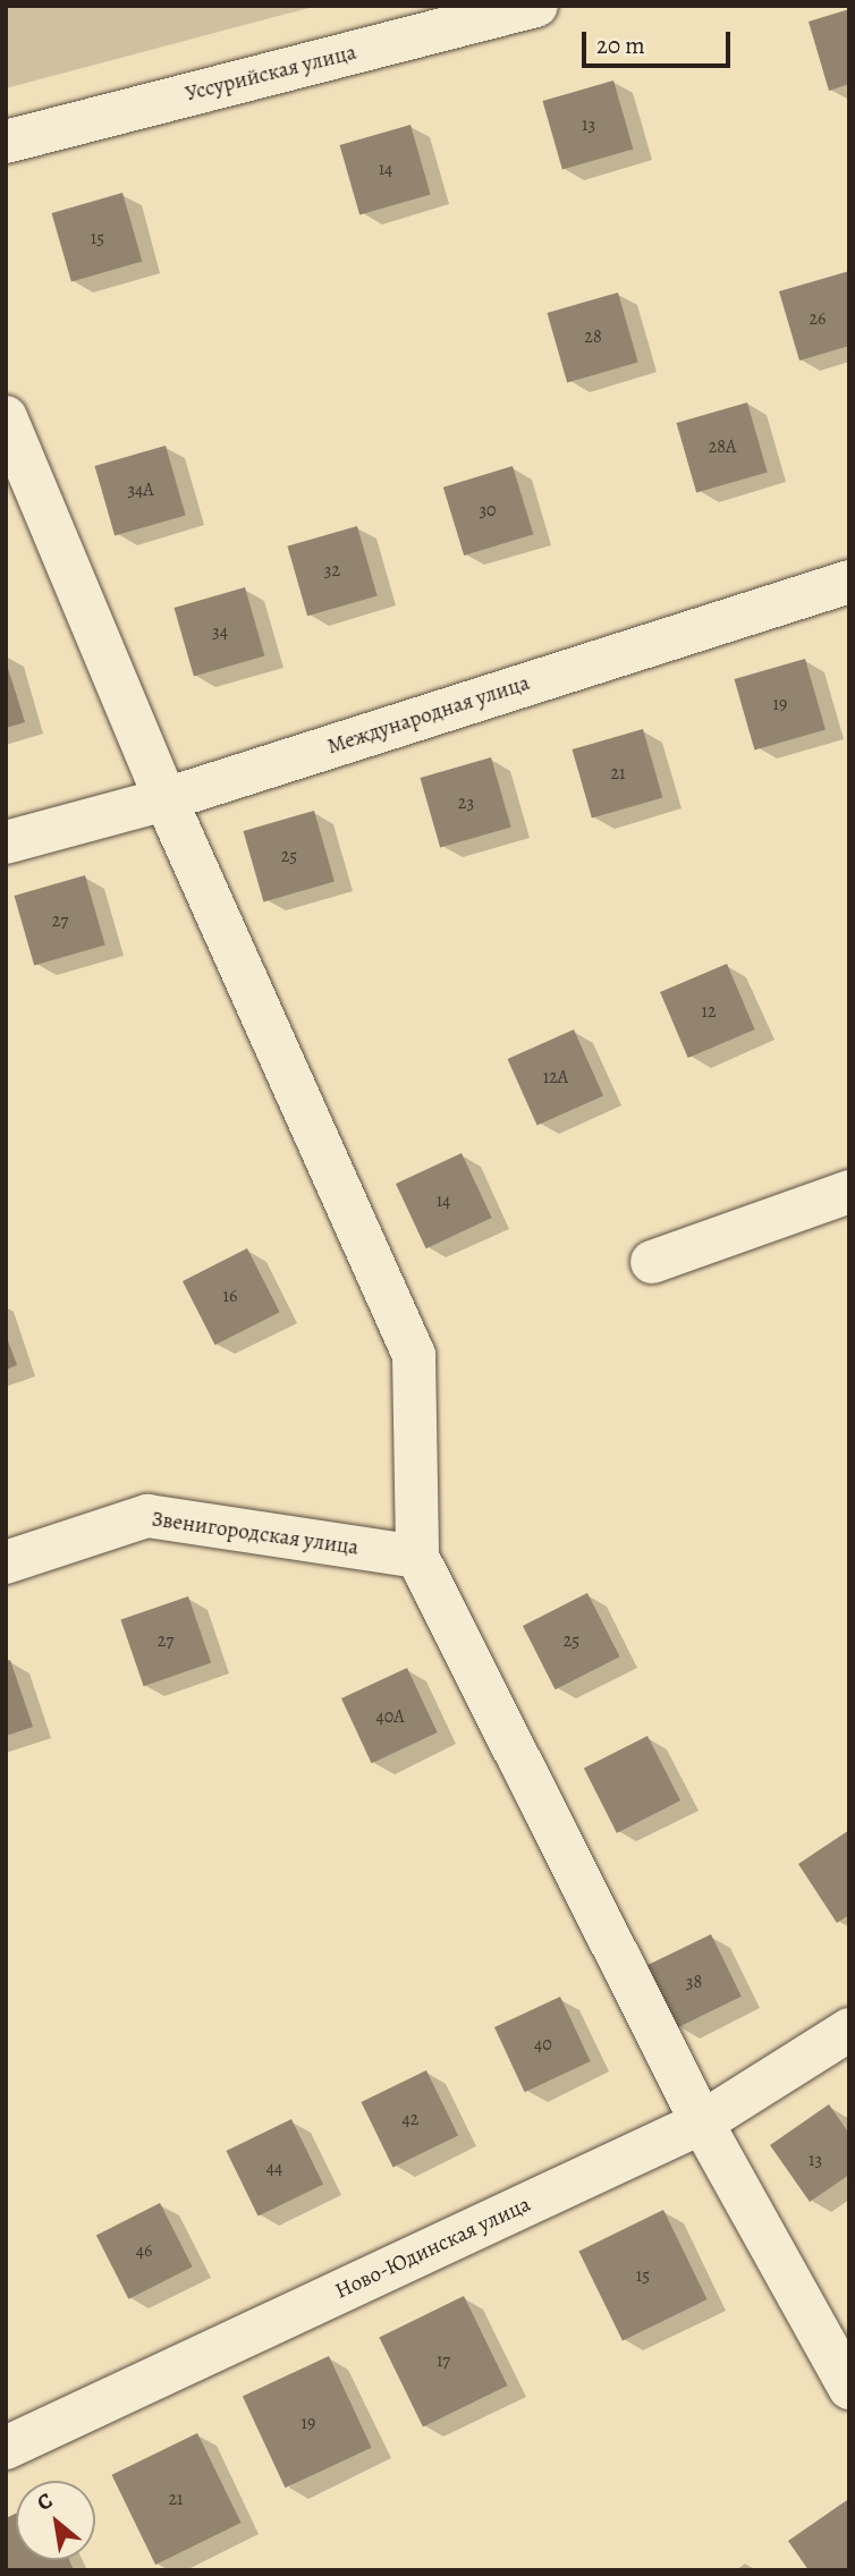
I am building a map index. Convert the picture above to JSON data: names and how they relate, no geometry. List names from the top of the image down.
{
  "streets": {
    "street": [
      "Уссурийская улица",
      "Международная улица",
      "Звенигородская улица",
      "Ново-Юдинская улица"
    ]
  },
  "house_numbers": [
    "13",
    "14",
    "15",
    "26",
    "28",
    "28А",
    "34А",
    "30",
    "32",
    "34",
    "19",
    "21",
    "23",
    "25",
    "27",
    "12",
    "12А",
    "14",
    "16",
    "27",
    "25",
    "40А",
    "38",
    "40",
    "42",
    "13",
    "44",
    "46",
    "15",
    "17",
    "19",
    "21"
  ],
  "scale_bar": "20 m",
  "north": "top left"
}
